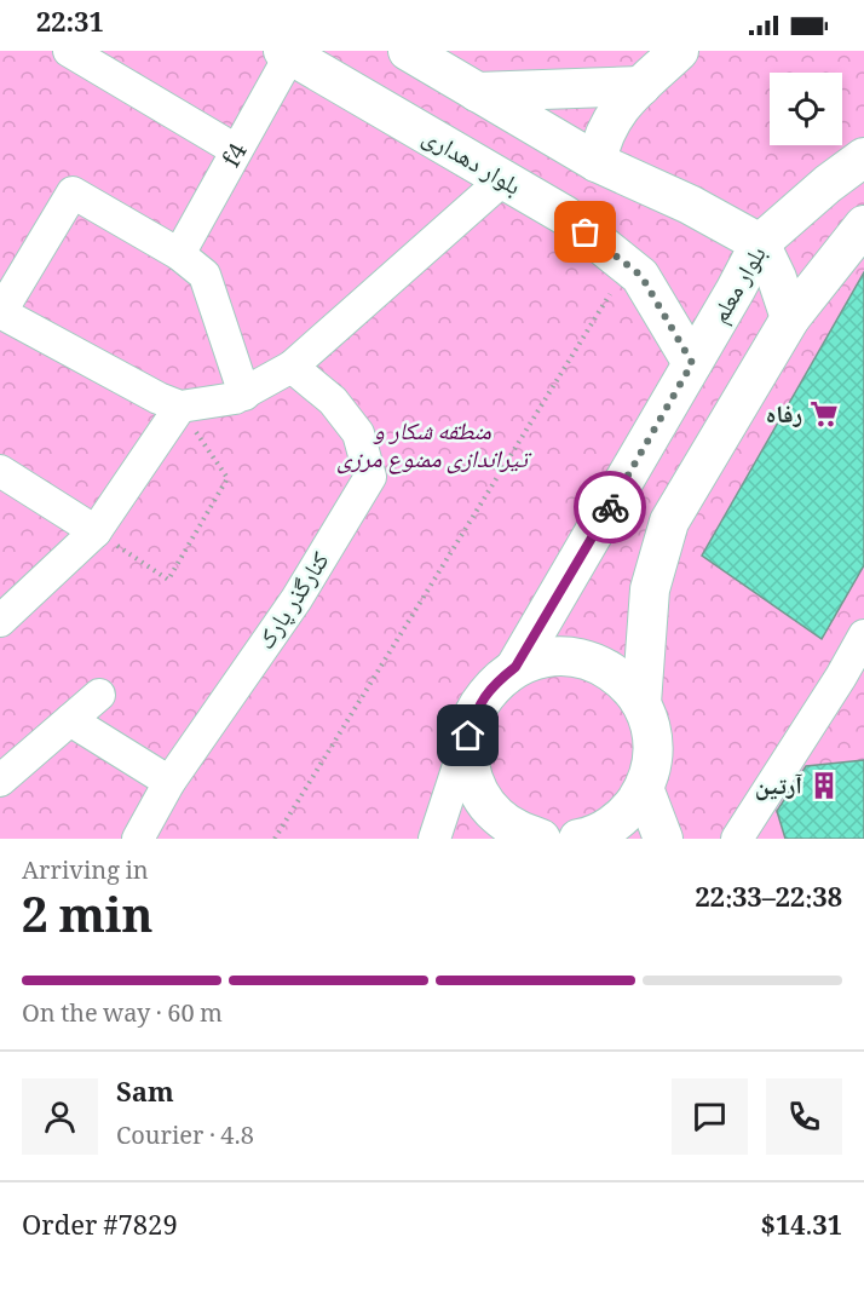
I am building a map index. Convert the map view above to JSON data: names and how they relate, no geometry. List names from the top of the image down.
{
  "streets": {
    "main road": ["بلوار دهداری", "بلوار معلم"],
    "street": ["f4", "کنارگذر پارک"]
  },
  "crossings": [
    ["f4", "بلوار دهداری"],
    ["بلوار دهداری", "بلوار معلم"]
  ],
  "parks": ["منطقه شکار و تیراندازی ممنوع مرزی"],
  "places": {
    "supermarket": ["رفاه"],
    "building": ["آرتین"]
  },
  "page": {
    "status": "22:31",
    "heading": ["2 min", "Arriving in", "22:33–22:38"],
    "panel": [
      "Sam",
      "Courier · 4.8",
      "Order #7829",
      "$14.31"
    ],
    "bar": "On the way · 60 m"
  }
}
